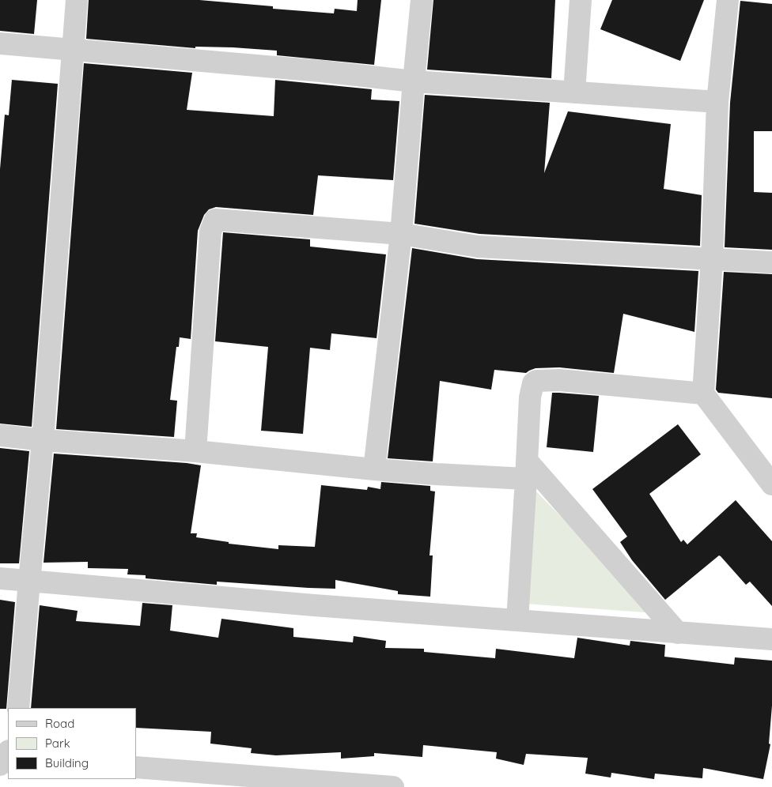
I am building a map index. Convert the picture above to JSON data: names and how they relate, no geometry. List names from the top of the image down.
{
  "legend": ["Road", "Park", "Building"]
}
